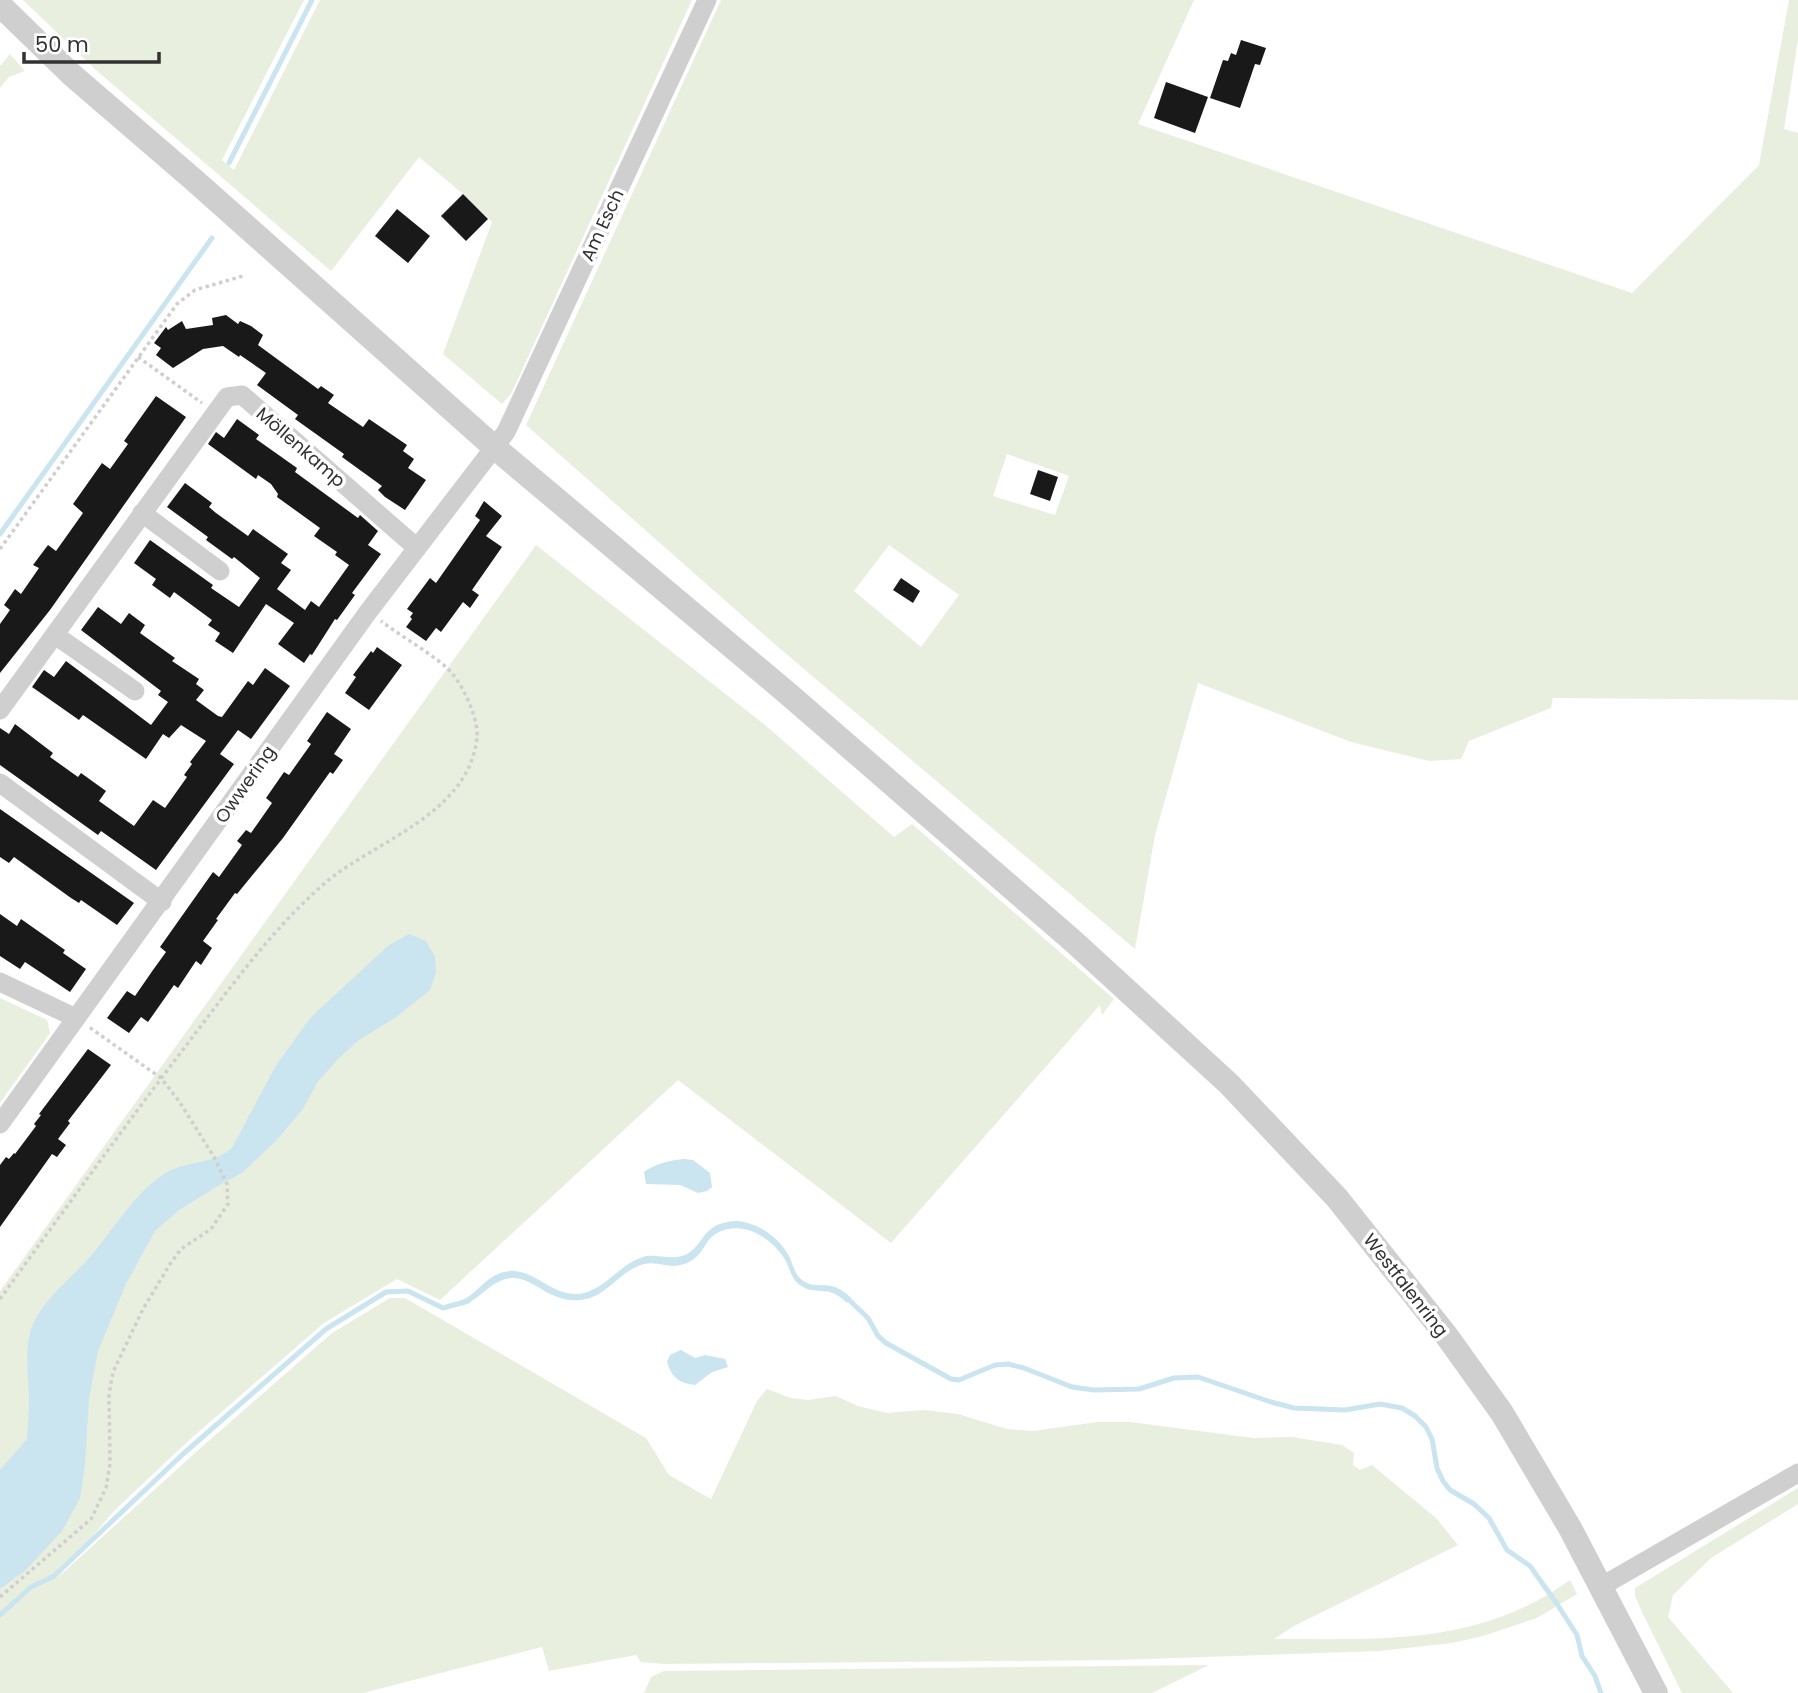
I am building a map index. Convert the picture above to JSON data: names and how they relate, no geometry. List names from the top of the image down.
{
  "streets": {
    "street": [
      "Am Esch",
      "Möllenkamp",
      "Owwering",
      "Westfalenring"
    ]
  },
  "crossings": [
    ["Am Esch", "Owwering"],
    ["Am Esch", "Westfalenring"],
    ["Möllenkamp", "Owwering"],
    ["Owwering", "Westfalenring"]
  ],
  "scale_bar": "50 m"
}
